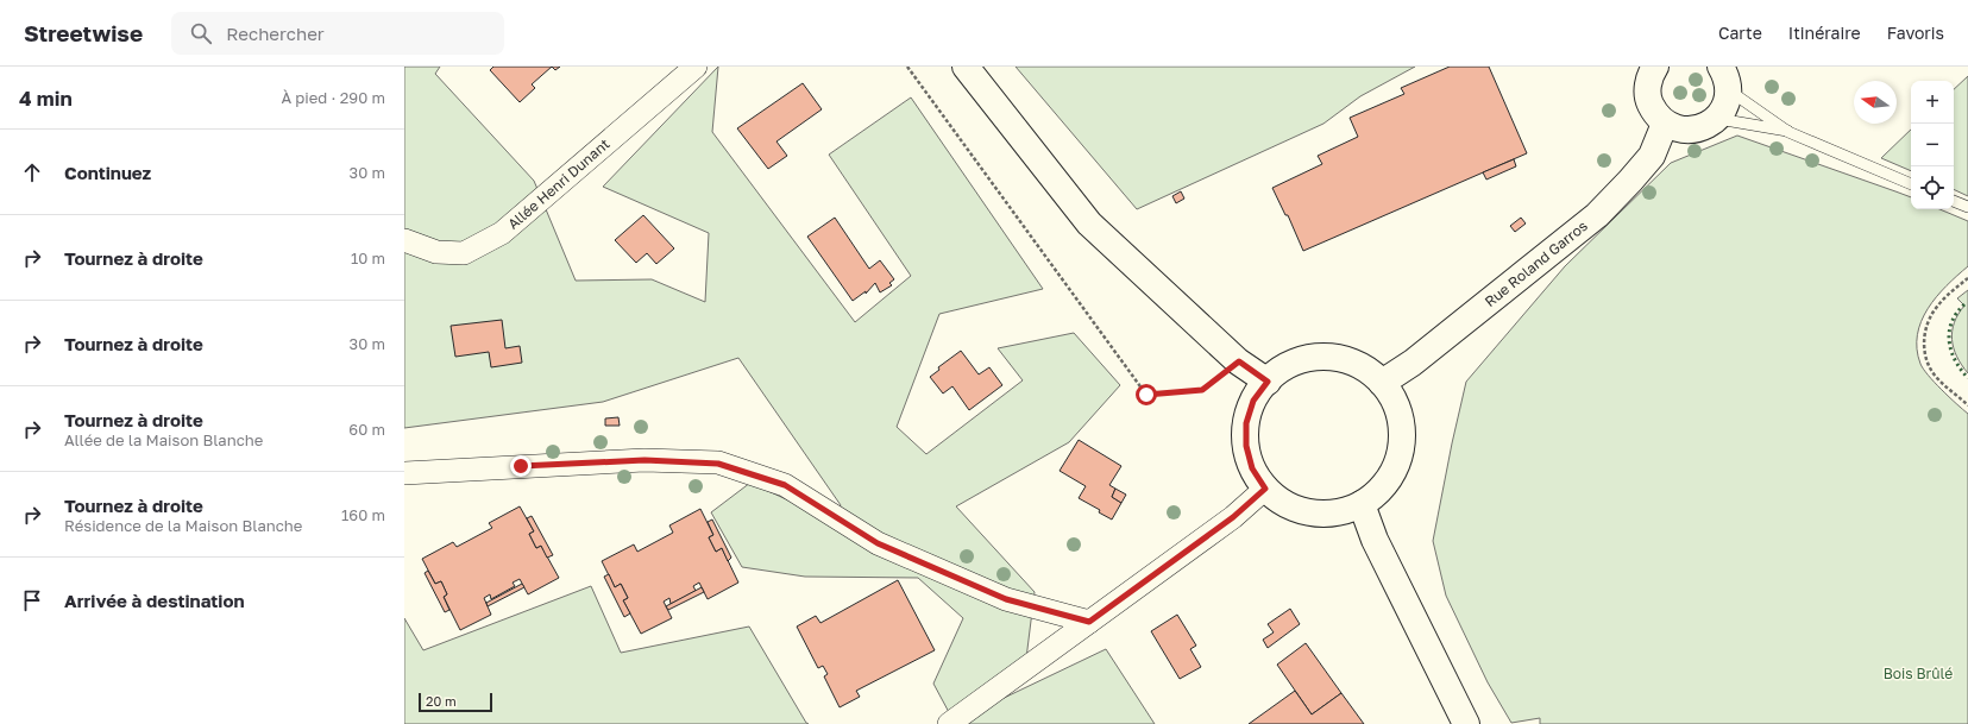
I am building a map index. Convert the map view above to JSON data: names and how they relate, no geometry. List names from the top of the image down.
{
  "streets": {
    "main road": ["Rue Roland Garros"],
    "street": ["Allée Henri Dunant"]
  },
  "parks": ["Bois Brûlé"],
  "scale_bar": "20 m",
  "north": "left",
  "page": {
    "header": "Streetwise",
    "search": "Rechercher",
    "nav": ["Carte", "Itinéraire", "Favoris"],
    "heading": ["4 min", "À pied · 290 m"],
    "map_buttons": ["+", "−"],
    "list": [
      ["Continuez", "30 m"],
      ["Tournez à droite", "10 m"],
      ["Tournez à droite", "30 m"],
      ["Tournez à droite", "Allée de la Maison Blanche", "60 m"],
      ["Tournez à droite", "Résidence de la Maison Blanche", "160 m"],
      "Arrivée à destination"
    ],
    "scale": "20 m"
  }
}
